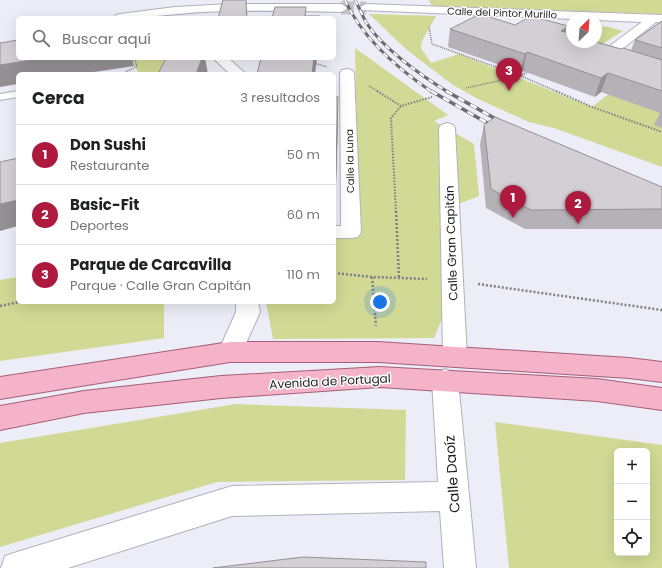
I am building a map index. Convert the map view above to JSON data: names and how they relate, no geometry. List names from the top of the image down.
{
  "streets": {
    "main road": ["Avenida de Portugal"],
    "street": [
      "Calle del Pintor Murillo",
      "Calle la Luna",
      "Calle Gran Capitán",
      "Calle Daoíz"
    ]
  },
  "crossings": [
    ["Calle Gran Capitán", "Avenida de Portugal"],
    ["Calle Gran Capitán", "Calle Daoíz"],
    ["Avenida de Portugal", "Calle Daoíz"]
  ],
  "north": "top right",
  "page": {
    "search": "Buscar aquí",
    "pins": ["3", "1", "2"],
    "heading": ["Cerca", "3 resultados"],
    "list": [
      {
        "mark": "1",
        "name": "Don Sushi",
        "note": "Restaurante",
        "value": "50 m"
      },
      {
        "mark": "2",
        "name": "Basic-Fit",
        "note": "Deportes",
        "value": "60 m"
      },
      {
        "mark": "3",
        "name": "Parque de Carcavilla",
        "note": "Parque · Calle Gran Capitán",
        "value": "110 m"
      }
    ],
    "map_buttons": ["+", "−"]
  }
}
